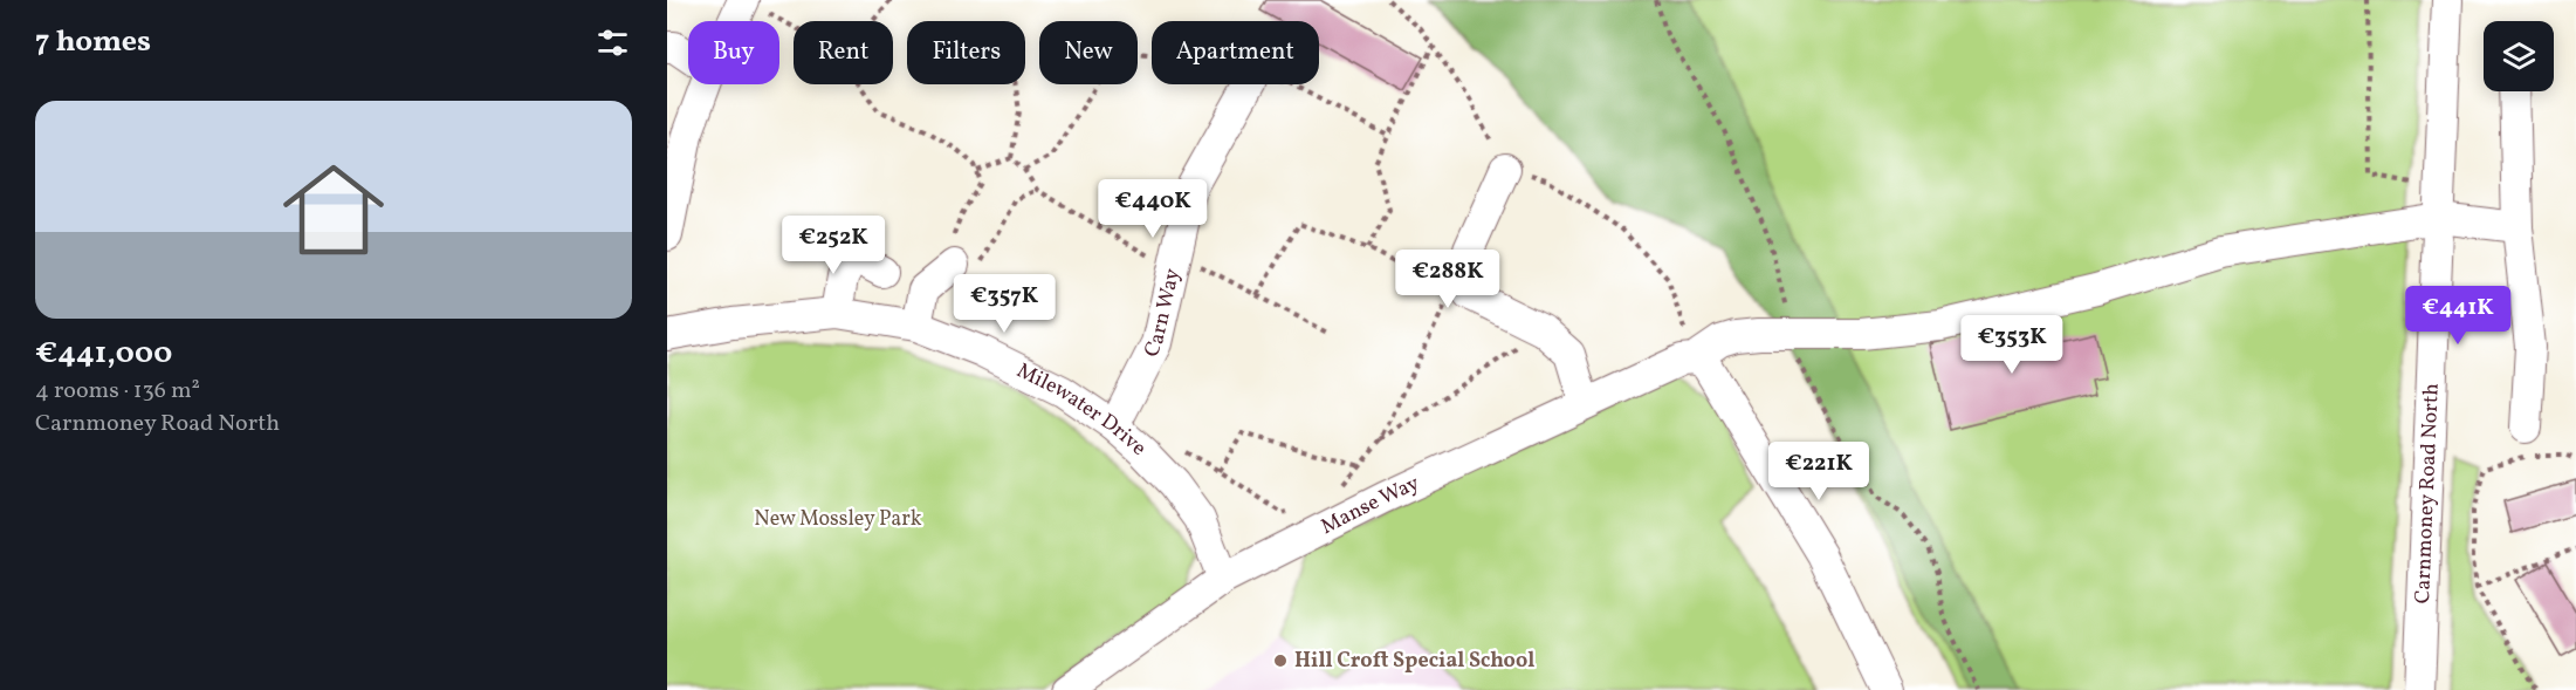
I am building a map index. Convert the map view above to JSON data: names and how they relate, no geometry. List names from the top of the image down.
{
  "streets": {
    "street": [
      "Carn Way",
      "Milewater Drive",
      "Carnmoney Road North",
      "Manse Way"
    ]
  },
  "crossings": [
    ["Carn Way", "Milewater Drive"],
    ["Milewater Drive", "Manse Way"],
    ["Carnmoney Road North", "Manse Way"]
  ],
  "parks": ["New Mossley Park"],
  "places": ["Hill Croft Special School"],
  "page": {
    "heading": "7 homes",
    "chip": [
      "Buy",
      "Rent",
      "Filters",
      "New",
      "Apartment"
    ],
    "list": [
      {
        "name": "€441,000",
        "note": "4 rooms · 136 m² · Carnmoney Road North"
      }
    ],
    "price": [
      "€440K",
      "€252K",
      "€288K",
      "€357K",
      "€441K",
      "€353K",
      "€221K"
    ]
  }
}
